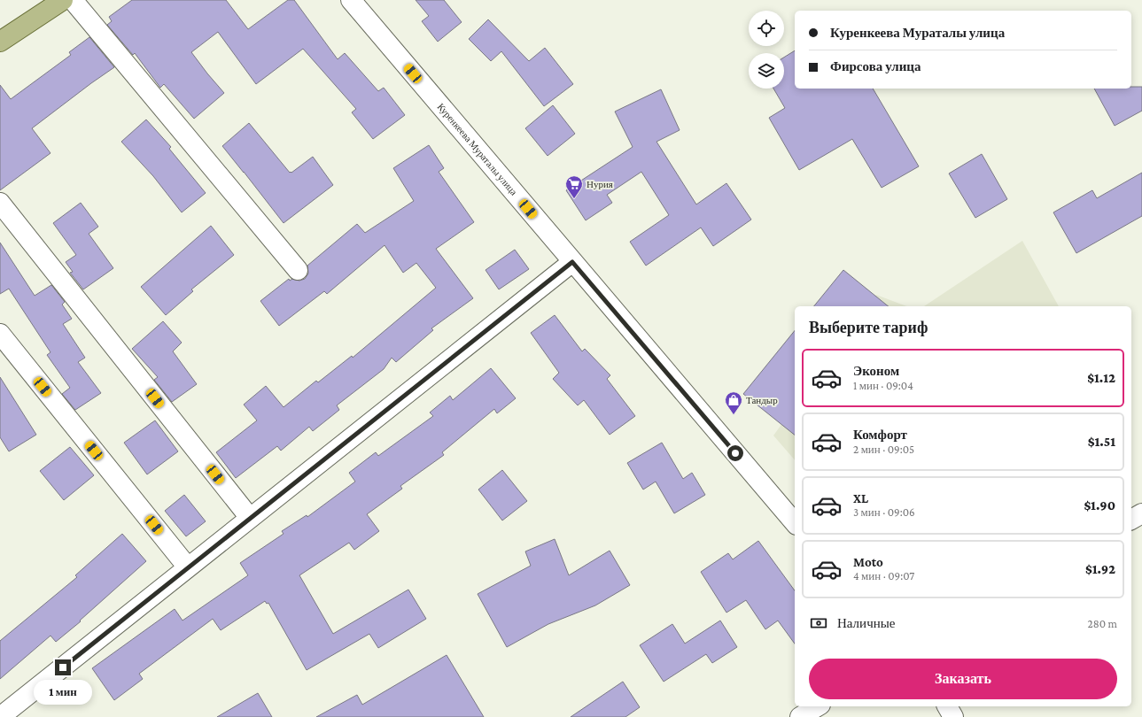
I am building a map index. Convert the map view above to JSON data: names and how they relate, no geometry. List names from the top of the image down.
{
  "streets": {
    "street": ["Куренкеева Мураталы улица"]
  },
  "places": {
    "supermarket": ["Нурия"],
    "shop": ["Тандыр"]
  },
  "page": {
    "banner": ["Куренкеева Мураталы улица", "Фирсова улица"],
    "heading": "Выберите тариф",
    "list": [
      {
        "name": "Эконом",
        "note": "1 мин · 09:04",
        "value": "$1.12"
      },
      {
        "name": "Комфорт",
        "note": "2 мин · 09:05",
        "value": "$1.51"
      },
      {
        "name": "XL",
        "note": "3 мин · 09:06",
        "value": "$1.90"
      },
      {
        "name": "Moto",
        "note": "4 мин · 09:07",
        "value": "$1.92"
      }
    ],
    "pay": ["Наличные", "280 m"],
    "buttons": "Заказать",
    "bubble": "1 мин"
  }
}
